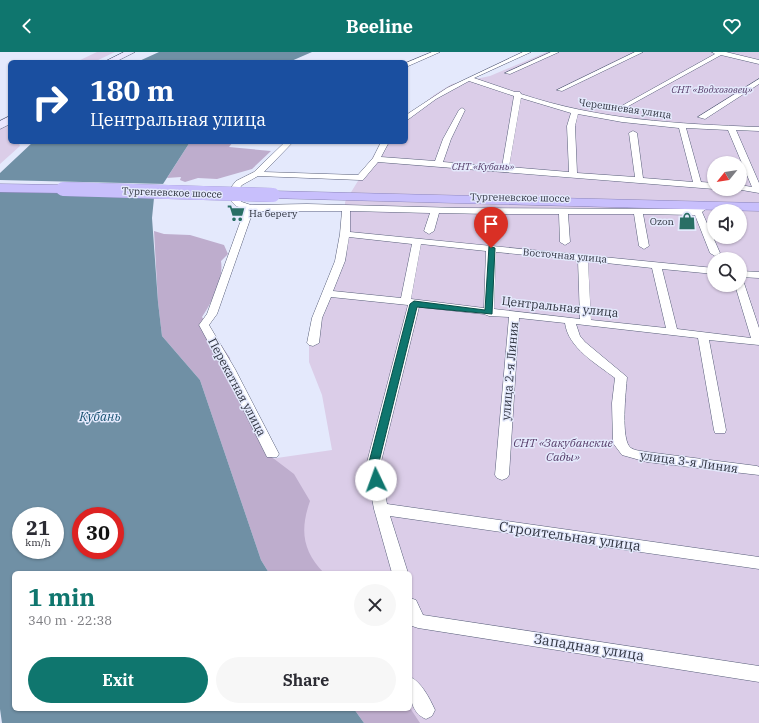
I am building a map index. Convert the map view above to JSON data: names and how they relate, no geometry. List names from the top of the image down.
{
  "streets": {
    "highway": ["Тургеневское шоссе"],
    "street": [
      "Черешневая улица",
      "Восточная улица",
      "Центральная улица",
      "улица 2-я Линия",
      "Перекатная улица",
      "улица 3-я Линия",
      "Строительная улица",
      "Западная улица"
    ]
  },
  "crossings": [
    ["Центральная улица", "улица 2-я Линия"],
    ["Центральная улица", "улица 3-я Линия"]
  ],
  "water": ["Кубань"],
  "parks": ["СНТ «Водхозовец»", "СНТ «Кубань»", "СНТ «Закубанские Сады»"],
  "places": {
    "supermarket": ["На берегу"],
    "shop": ["Ozon"]
  },
  "north": "bottom left",
  "page": {
    "header": "Beeline",
    "turn": ["180 m", "Центральная улица"],
    "speed": "21 km/h",
    "limit": "30",
    "heading": ["1 min", "340 m · 22:38"],
    "buttons": ["Exit", "Share"]
  }
}
